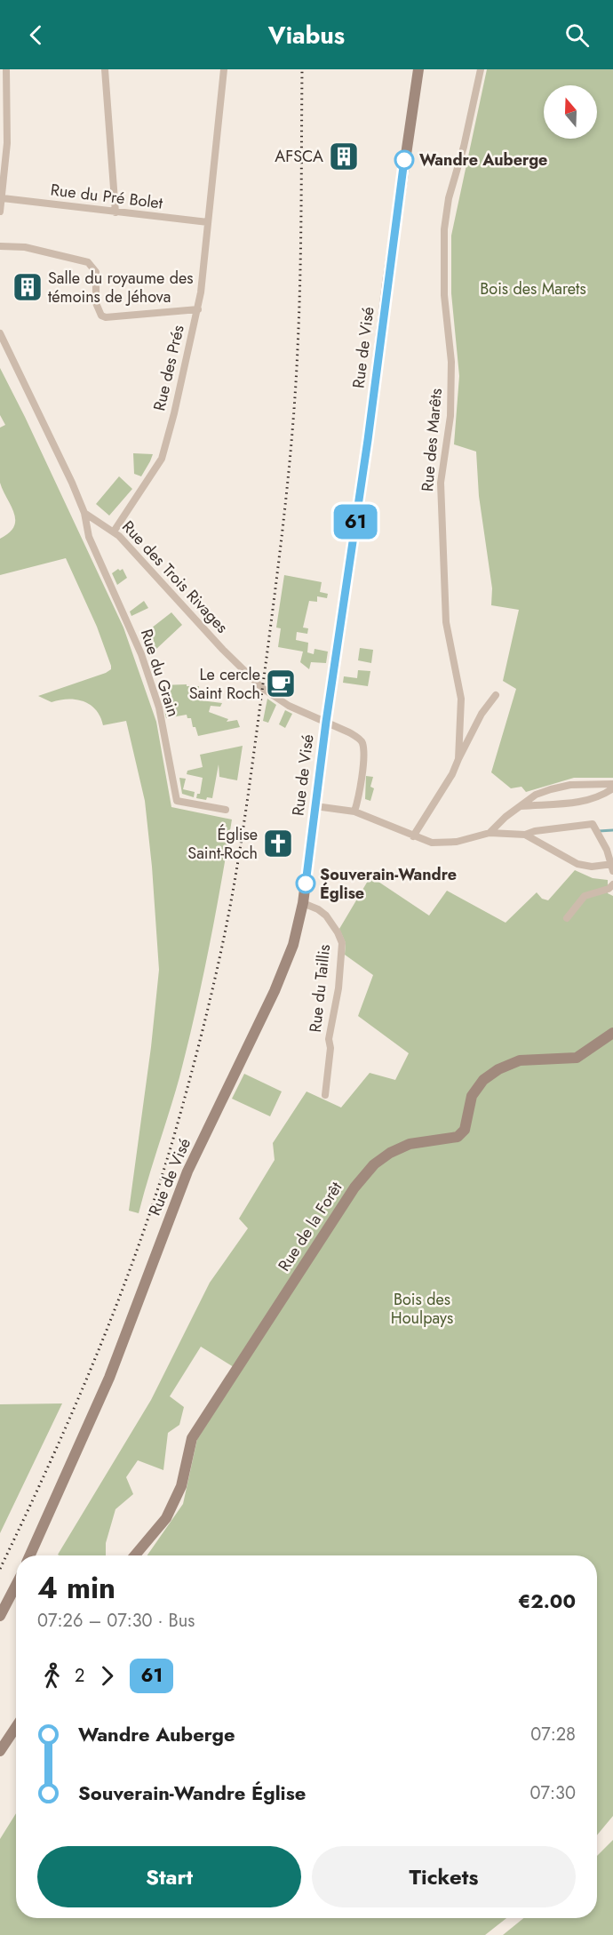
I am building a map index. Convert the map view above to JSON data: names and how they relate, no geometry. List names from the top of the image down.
{
  "streets": {
    "street": [
      "Rue du Pré Bolet",
      "Rue de Visé",
      "Rue des Prés",
      "Rue des Marêts",
      "Rue des Trois Rivages",
      "Rue du Grain",
      "Rue du Taillis",
      "Rue de la Forêt"
    ]
  },
  "crossings": [
    ["Rue du Pré Bolet", "Rue des Prés"],
    ["Rue de Visé", "Rue des Trois Rivages"],
    ["Rue de Visé", "Rue du Taillis"],
    ["Rue des Prés", "Rue des Trois Rivages"],
    ["Rue des Trois Rivages", "Rue du Grain"]
  ],
  "parks": ["Bois des Marets", "Bois des Houlpays"],
  "places": {
    "building": ["AFSCA", "Salle du royaume des témoins de Jéhova"],
    "other": ["Wandre Auberge", "Souverain-Wandre Église"],
    "cafe": ["Le cercle Saint Roch"],
    "church": ["Église Saint-Roch"]
  },
  "lines": ["bus line 61"],
  "north": "top",
  "page": {
    "header": "Viabus",
    "on_map": "61",
    "heading": ["4 min", "07:26 – 07:30 · Bus", "€2.00"],
    "legs": ["2", "61"],
    "list": [
      {
        "name": "Wandre Auberge",
        "value": "07:28"
      },
      {
        "name": "Souverain-Wandre Église",
        "value": "07:30"
      }
    ],
    "buttons": ["Start", "Tickets"]
  }
}
